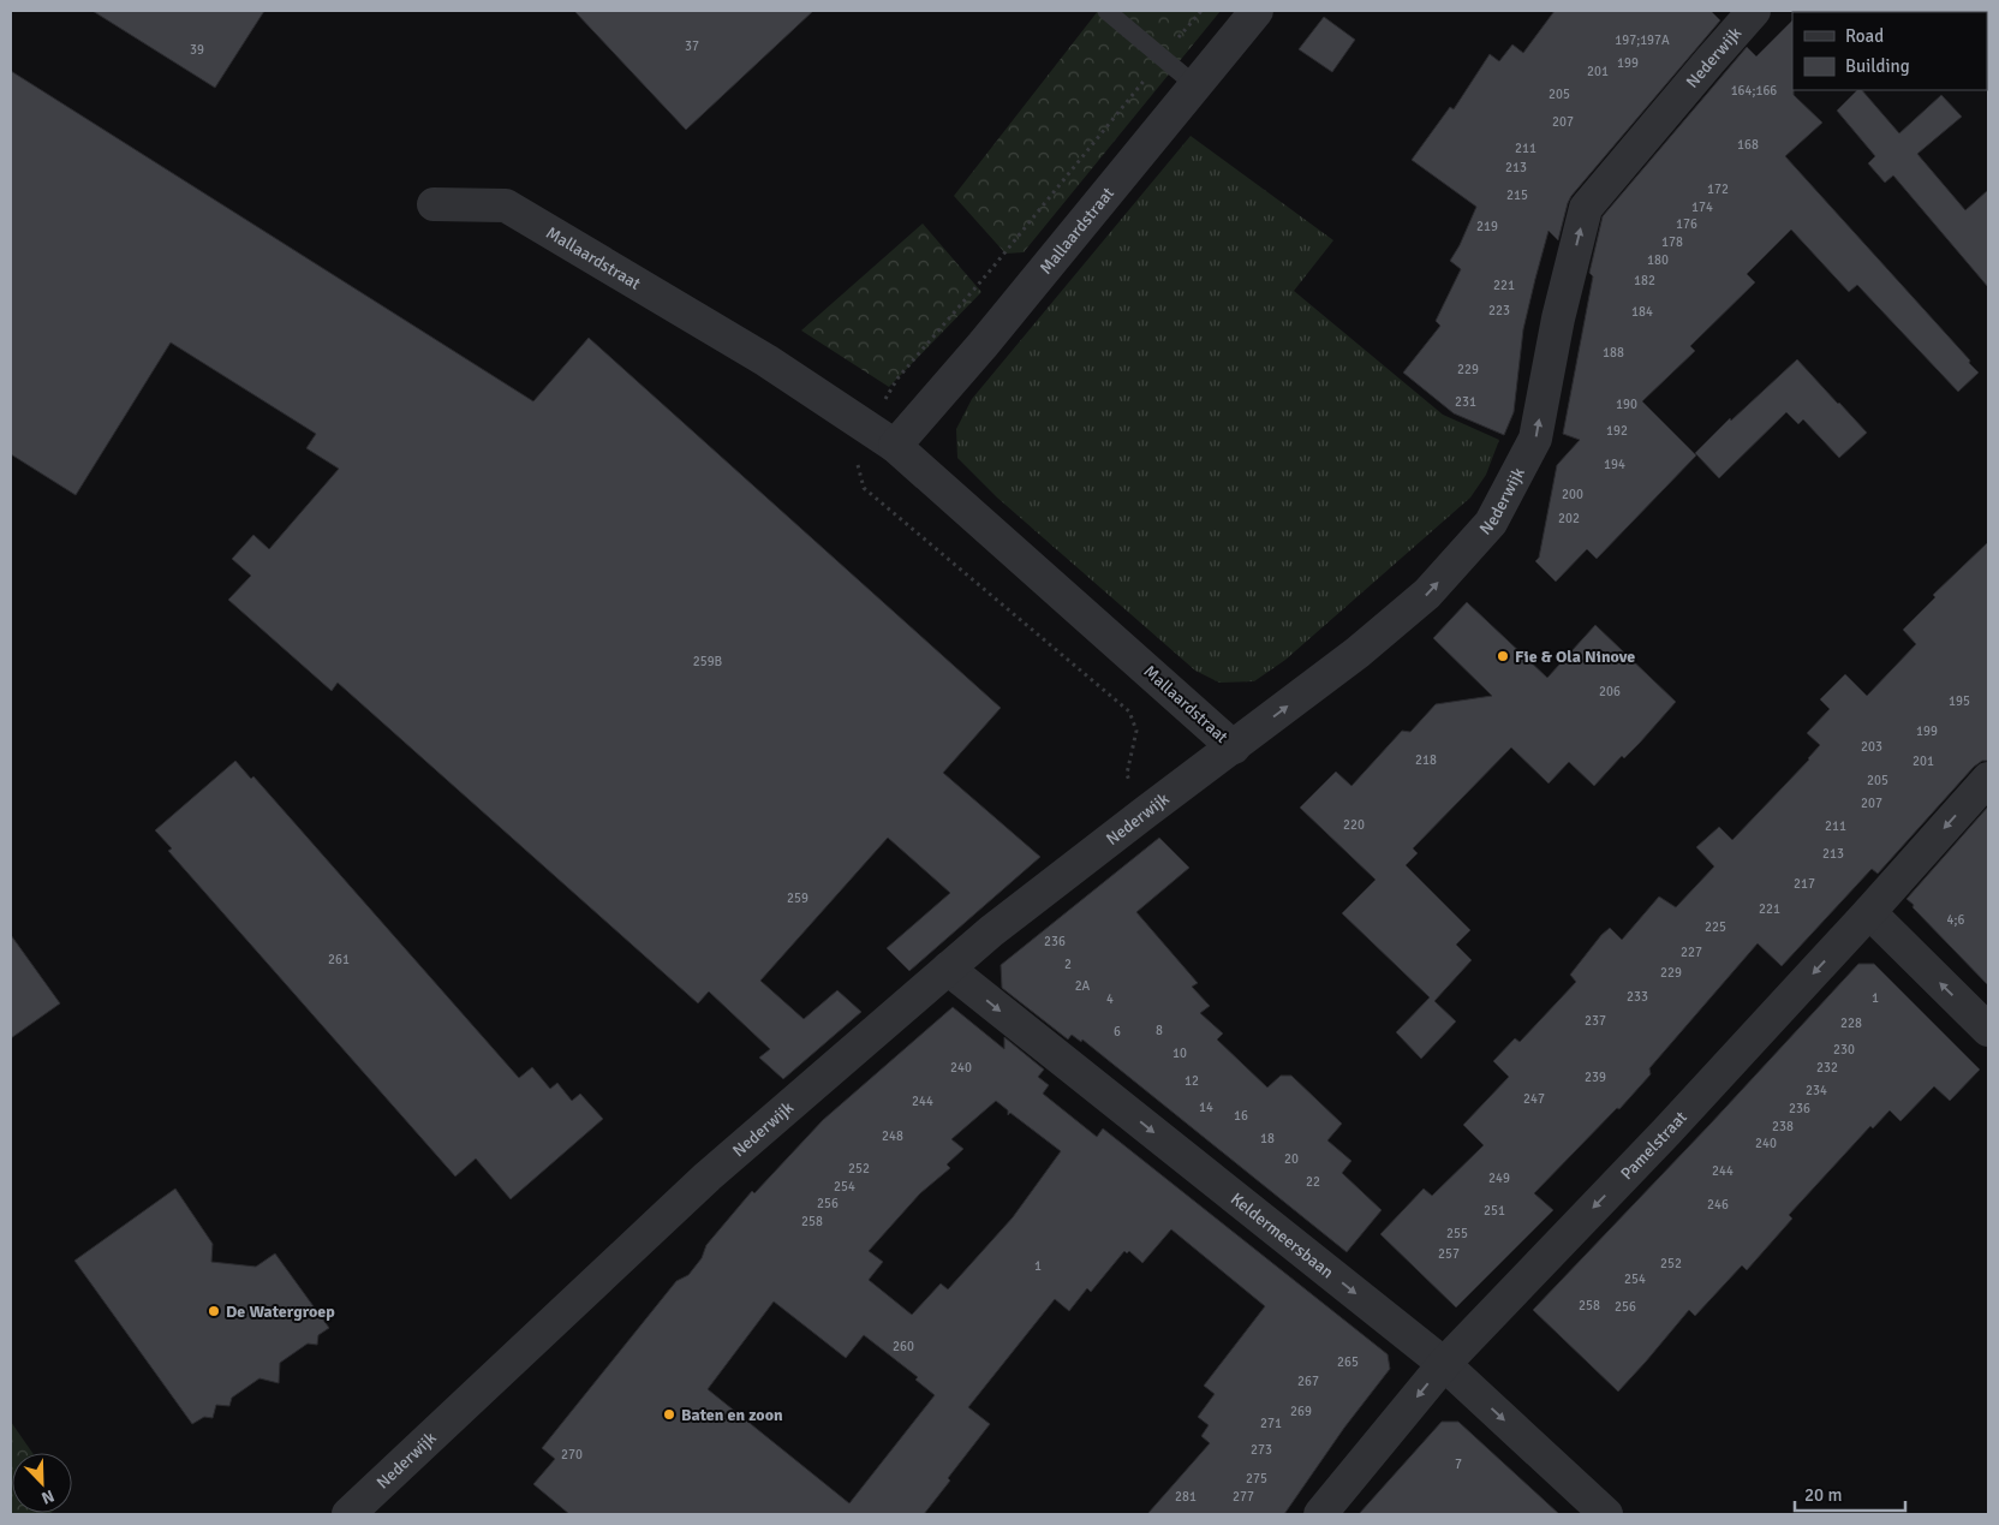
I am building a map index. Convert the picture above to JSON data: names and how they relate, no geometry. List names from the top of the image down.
{
  "streets": {
    "street": [
      "Nederwijk",
      "Mallaardstraat",
      "Pamelstraat",
      "Keldermeersbaan"
    ]
  },
  "crossings": [
    ["Nederwijk", "Mallaardstraat"],
    ["Nederwijk", "Keldermeersbaan"],
    ["Pamelstraat", "Keldermeersbaan"]
  ],
  "one_way": ["Nederwijk", "Pamelstraat", "Keldermeersbaan"],
  "places": ["Fie & Ola Ninove", "De Watergroep", "Baten en zoon"],
  "house_numbers": [
    "197;197A",
    "37",
    "39",
    "199",
    "201",
    "164;166",
    "205",
    "207",
    "168",
    "211",
    "213",
    "172",
    "215",
    "174",
    "176",
    "219",
    "178",
    "180",
    "182",
    "221",
    "223",
    "184",
    "188",
    "229",
    "231",
    "190",
    "192",
    "194",
    "200",
    "202",
    "259B",
    "206",
    "195",
    "199",
    "203",
    "218",
    "201",
    "205",
    "207",
    "220",
    "211",
    "213",
    "217",
    "259",
    "221",
    "4;6",
    "225",
    "236",
    "227",
    "261",
    "2",
    "229",
    "2A",
    "233",
    "1",
    "4",
    "237",
    "228",
    "8",
    "6",
    "230",
    "10",
    "240",
    "232",
    "239",
    "12",
    "234",
    "247",
    "244",
    "14",
    "236",
    "16",
    "238",
    "248",
    "18",
    "240",
    "20",
    "252",
    "244",
    "249",
    "22",
    "254",
    "256",
    "246",
    "251",
    "258",
    "255",
    "257",
    "252",
    "1",
    "254",
    "258",
    "256",
    "260",
    "265",
    "267",
    "269",
    "271",
    "273",
    "270",
    "7",
    "275",
    "281",
    "277"
  ],
  "legend": ["Road", "Building"],
  "scale_bar": "20 m",
  "north": "bottom right"
}
